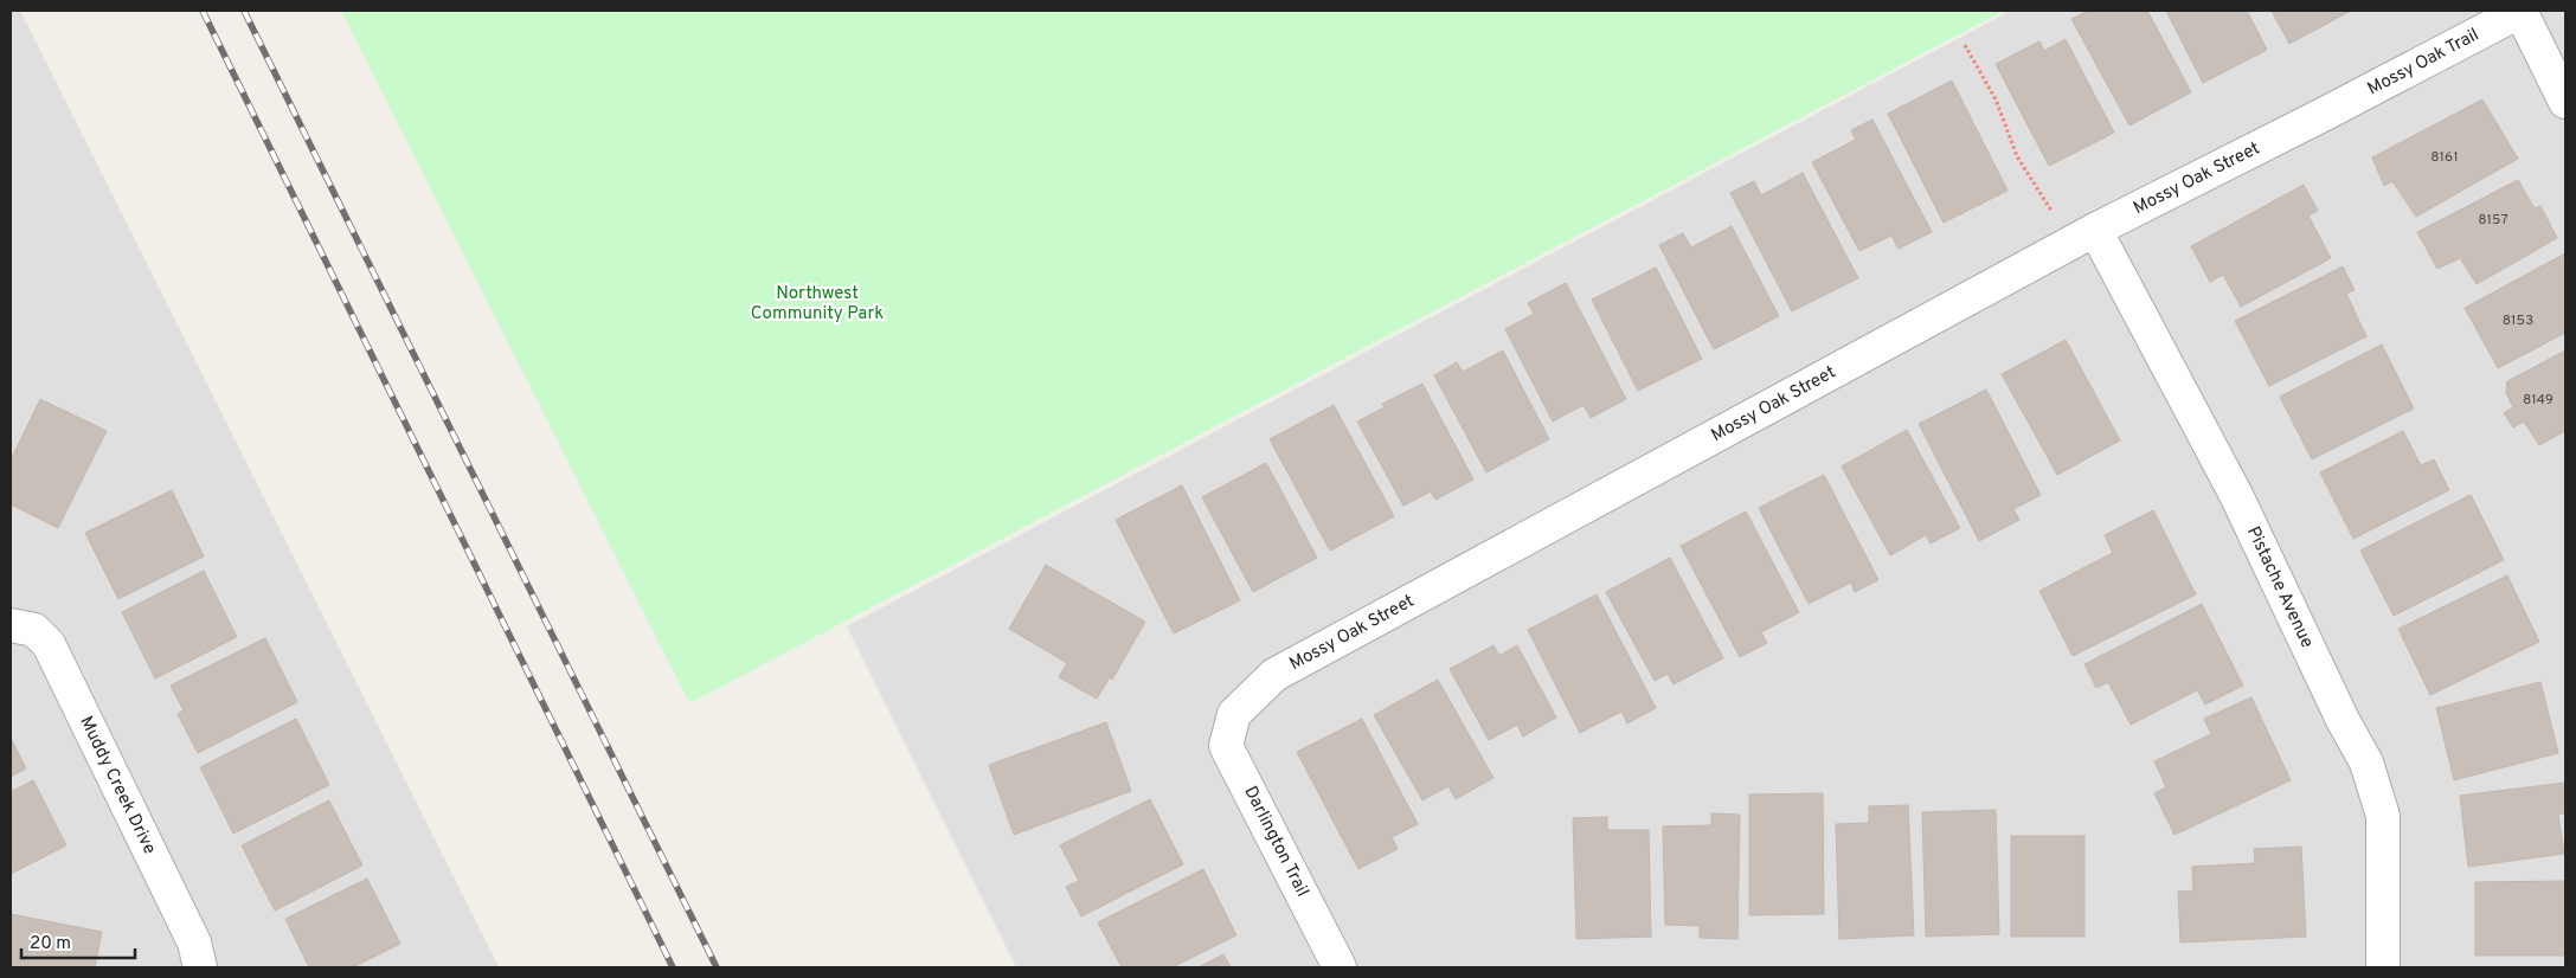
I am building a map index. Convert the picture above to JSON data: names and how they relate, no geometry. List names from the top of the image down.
{
  "streets": {
    "street": [
      "Mossy Oak Trail",
      "Mossy Oak Street",
      "Pistache Avenue",
      "Muddy Creek Drive",
      "Darlington Trail"
    ]
  },
  "crossings": [
    ["Mossy Oak Trail", "Mossy Oak Street"],
    ["Mossy Oak Street", "Pistache Avenue"],
    ["Mossy Oak Street", "Darlington Trail"]
  ],
  "parks": ["Northwest Community Park"],
  "house_numbers": [
    "8161",
    "8157",
    "8153",
    "8149"
  ],
  "scale_bar": "20 m"
}
